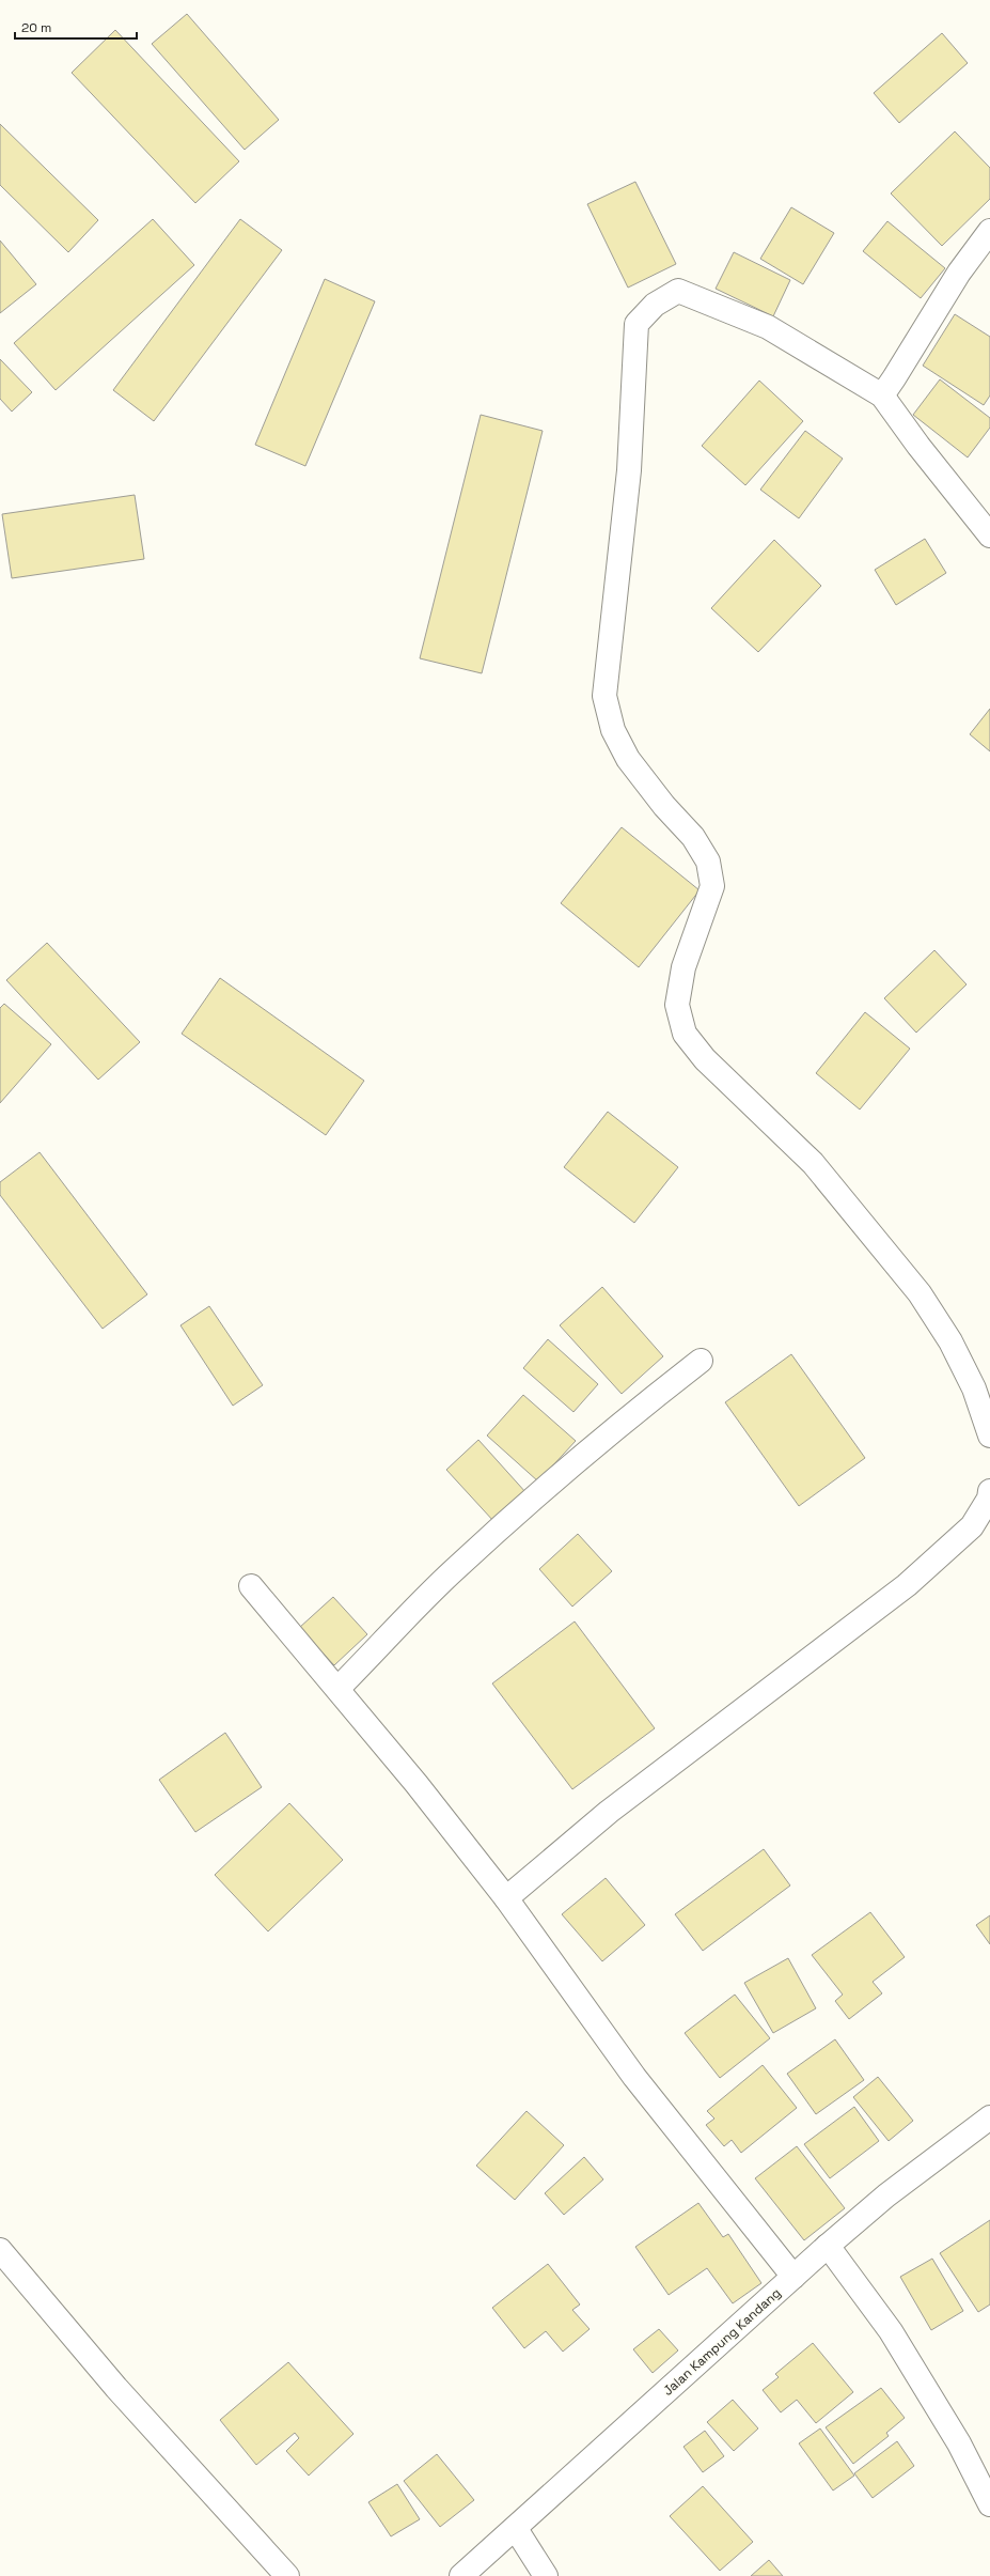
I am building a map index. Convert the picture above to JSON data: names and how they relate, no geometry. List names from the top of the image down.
{
  "streets": {
    "street": ["Jalan Kampung Kandang"]
  },
  "scale_bar": "20 m"
}
